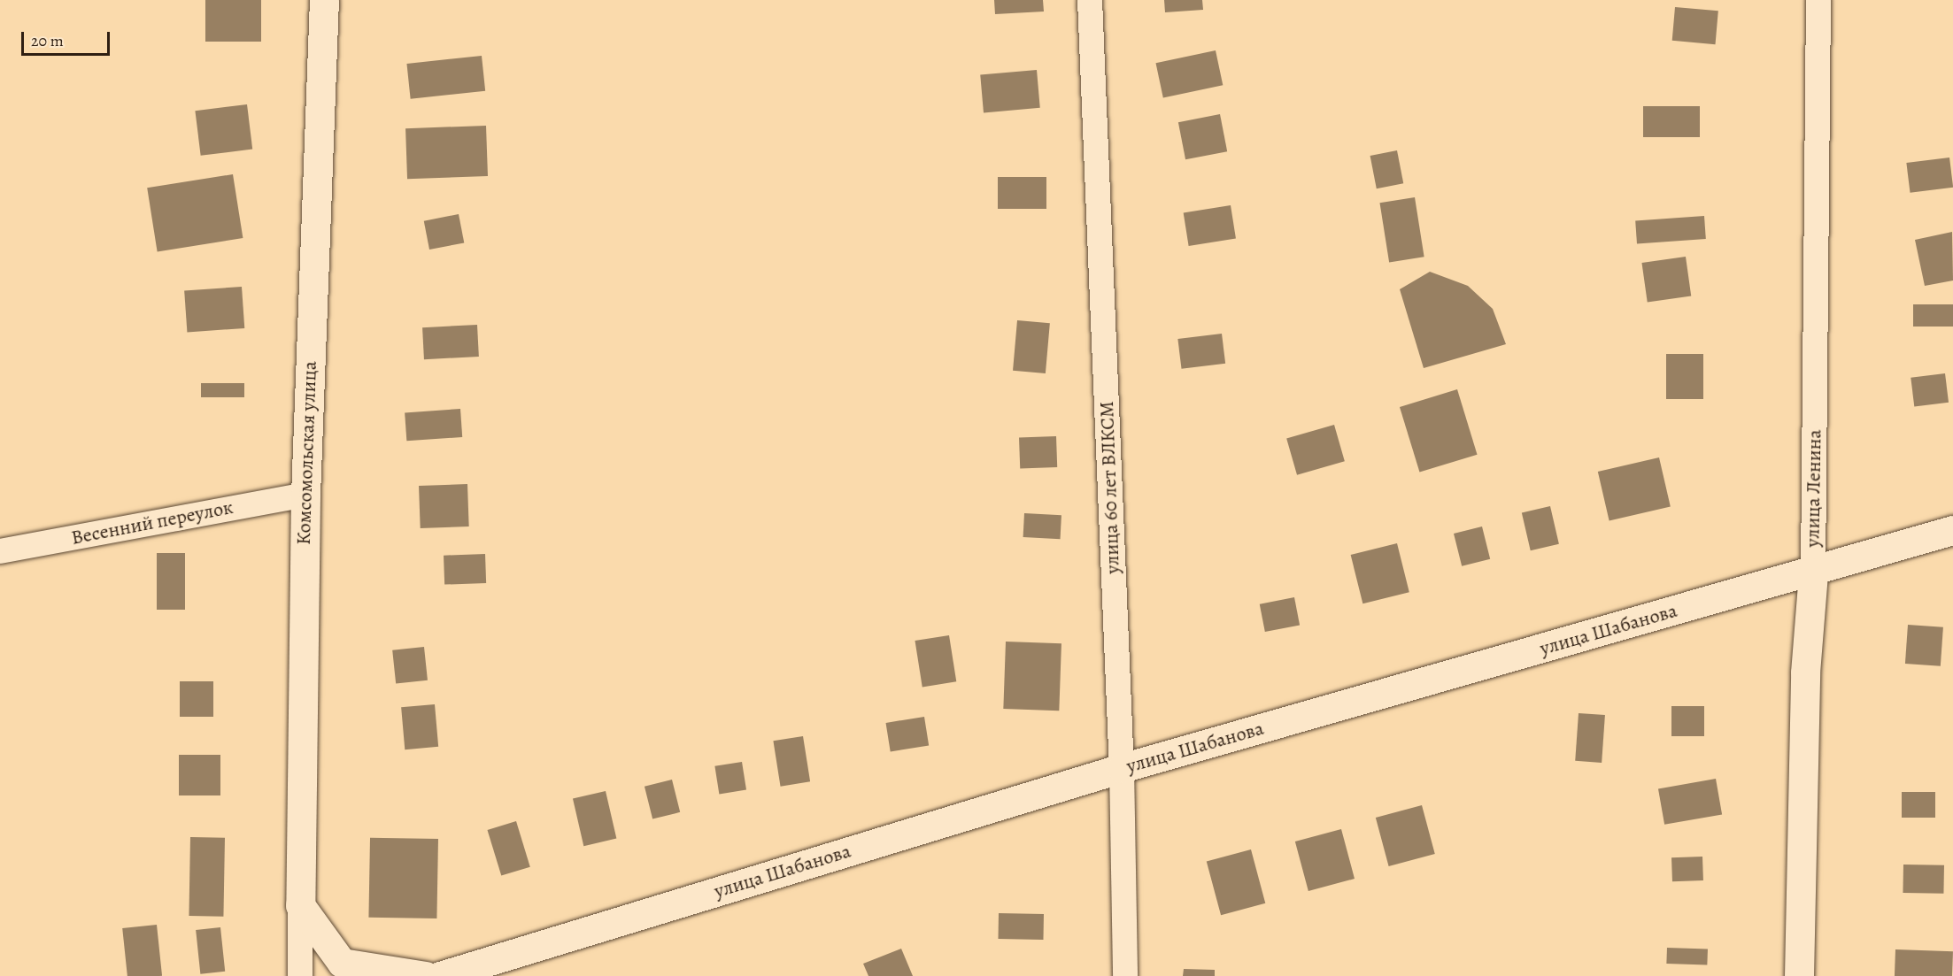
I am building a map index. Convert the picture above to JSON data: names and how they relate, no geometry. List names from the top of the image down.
{
  "streets": {
    "street": [
      "Комсомольская улица",
      "улица 60 лет ВЛКСМ",
      "улица Ленина",
      "Весенний переулок",
      "улица Шабанова"
    ]
  },
  "crossings": [
    ["Комсомольская улица", "Весенний переулок"],
    ["улица 60 лет ВЛКСМ", "улица Шабанова"],
    ["улица Ленина", "улица Шабанова"]
  ],
  "scale_bar": "20 m"
}
